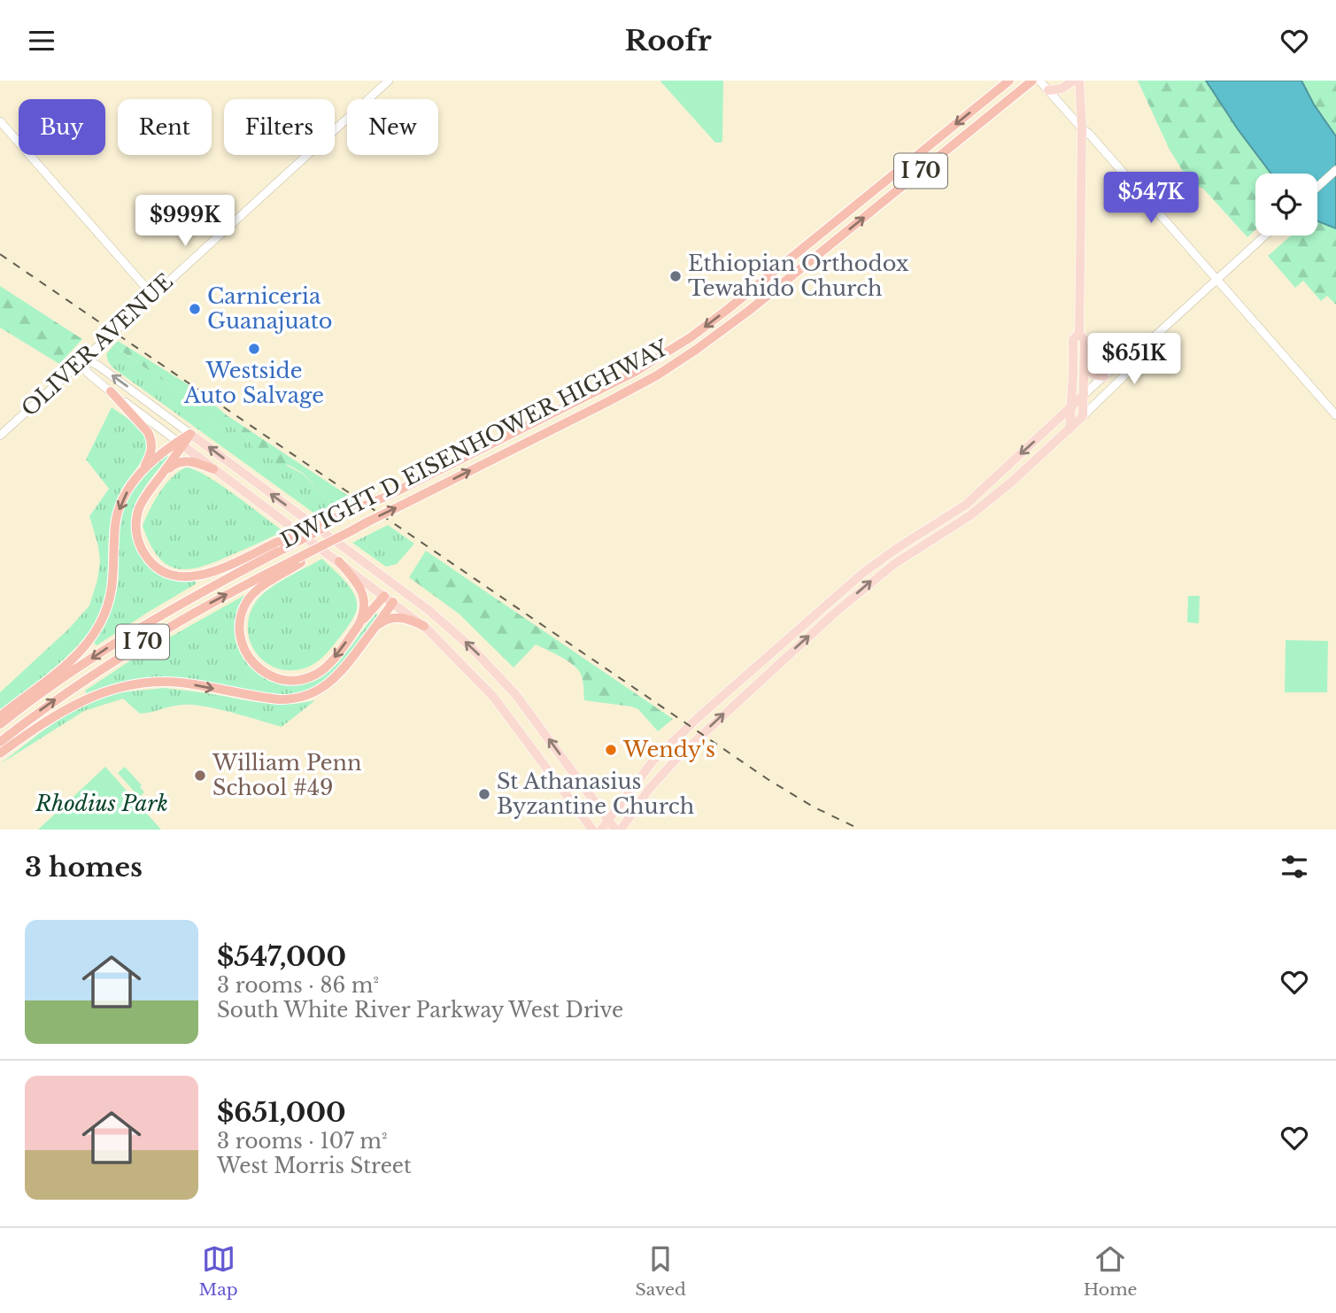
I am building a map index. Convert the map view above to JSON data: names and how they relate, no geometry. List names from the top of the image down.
{
  "streets": {
    "highway": ["I 70", "DWIGHT D EISENHOWER HIGHWAY"],
    "street": ["OLIVER AVENUE"]
  },
  "parks": ["Rhodius Park"],
  "places": [
    "Ethiopian Orthodox Tewahido Church",
    "Carniceria Guanajuato",
    "Westside Auto Salvage",
    "Wendy's",
    "William Penn School #49",
    "St Athanasius Byzantine Church"
  ],
  "page": {
    "header": "Roofr",
    "chip": [
      "Buy",
      "Rent",
      "Filters",
      "New"
    ],
    "price": ["$547K", "$999K", "$651K"],
    "heading": "3 homes",
    "list": [
      {
        "name": "$547,000",
        "note": "3 rooms · 86 m² · South White River Parkway West Drive"
      },
      {
        "name": "$651,000",
        "note": "3 rooms · 107 m² · West Morris Street"
      }
    ],
    "tabs": ["Map", "Saved", "Home"]
  }
}
